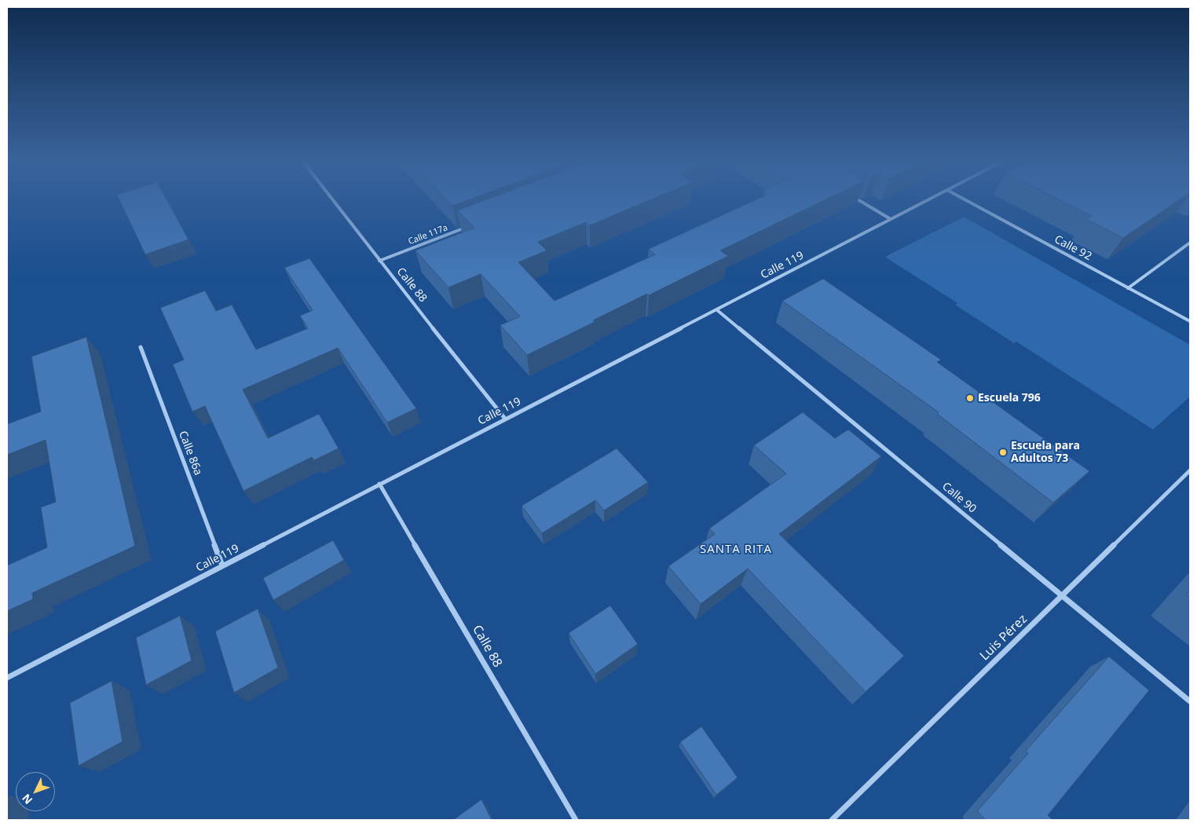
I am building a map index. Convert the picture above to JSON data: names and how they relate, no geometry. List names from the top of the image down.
{
  "streets": {
    "street": [
      "Calle 117a",
      "Calle 92",
      "Calle 119",
      "Calle 88",
      "Calle 86a",
      "Calle 90",
      "Luis Pérez"
    ]
  },
  "crossings": [
    ["Calle 117a", "Calle 88"],
    ["Calle 119", "Calle 88"],
    ["Calle 119", "Calle 86a"],
    ["Calle 119", "Calle 90"],
    ["Calle 90", "Luis Pérez"]
  ],
  "districts": ["SANTA RITA"],
  "places": ["Escuela 796", "Escuela para Adultos 73"],
  "north": "bottom left"
}
